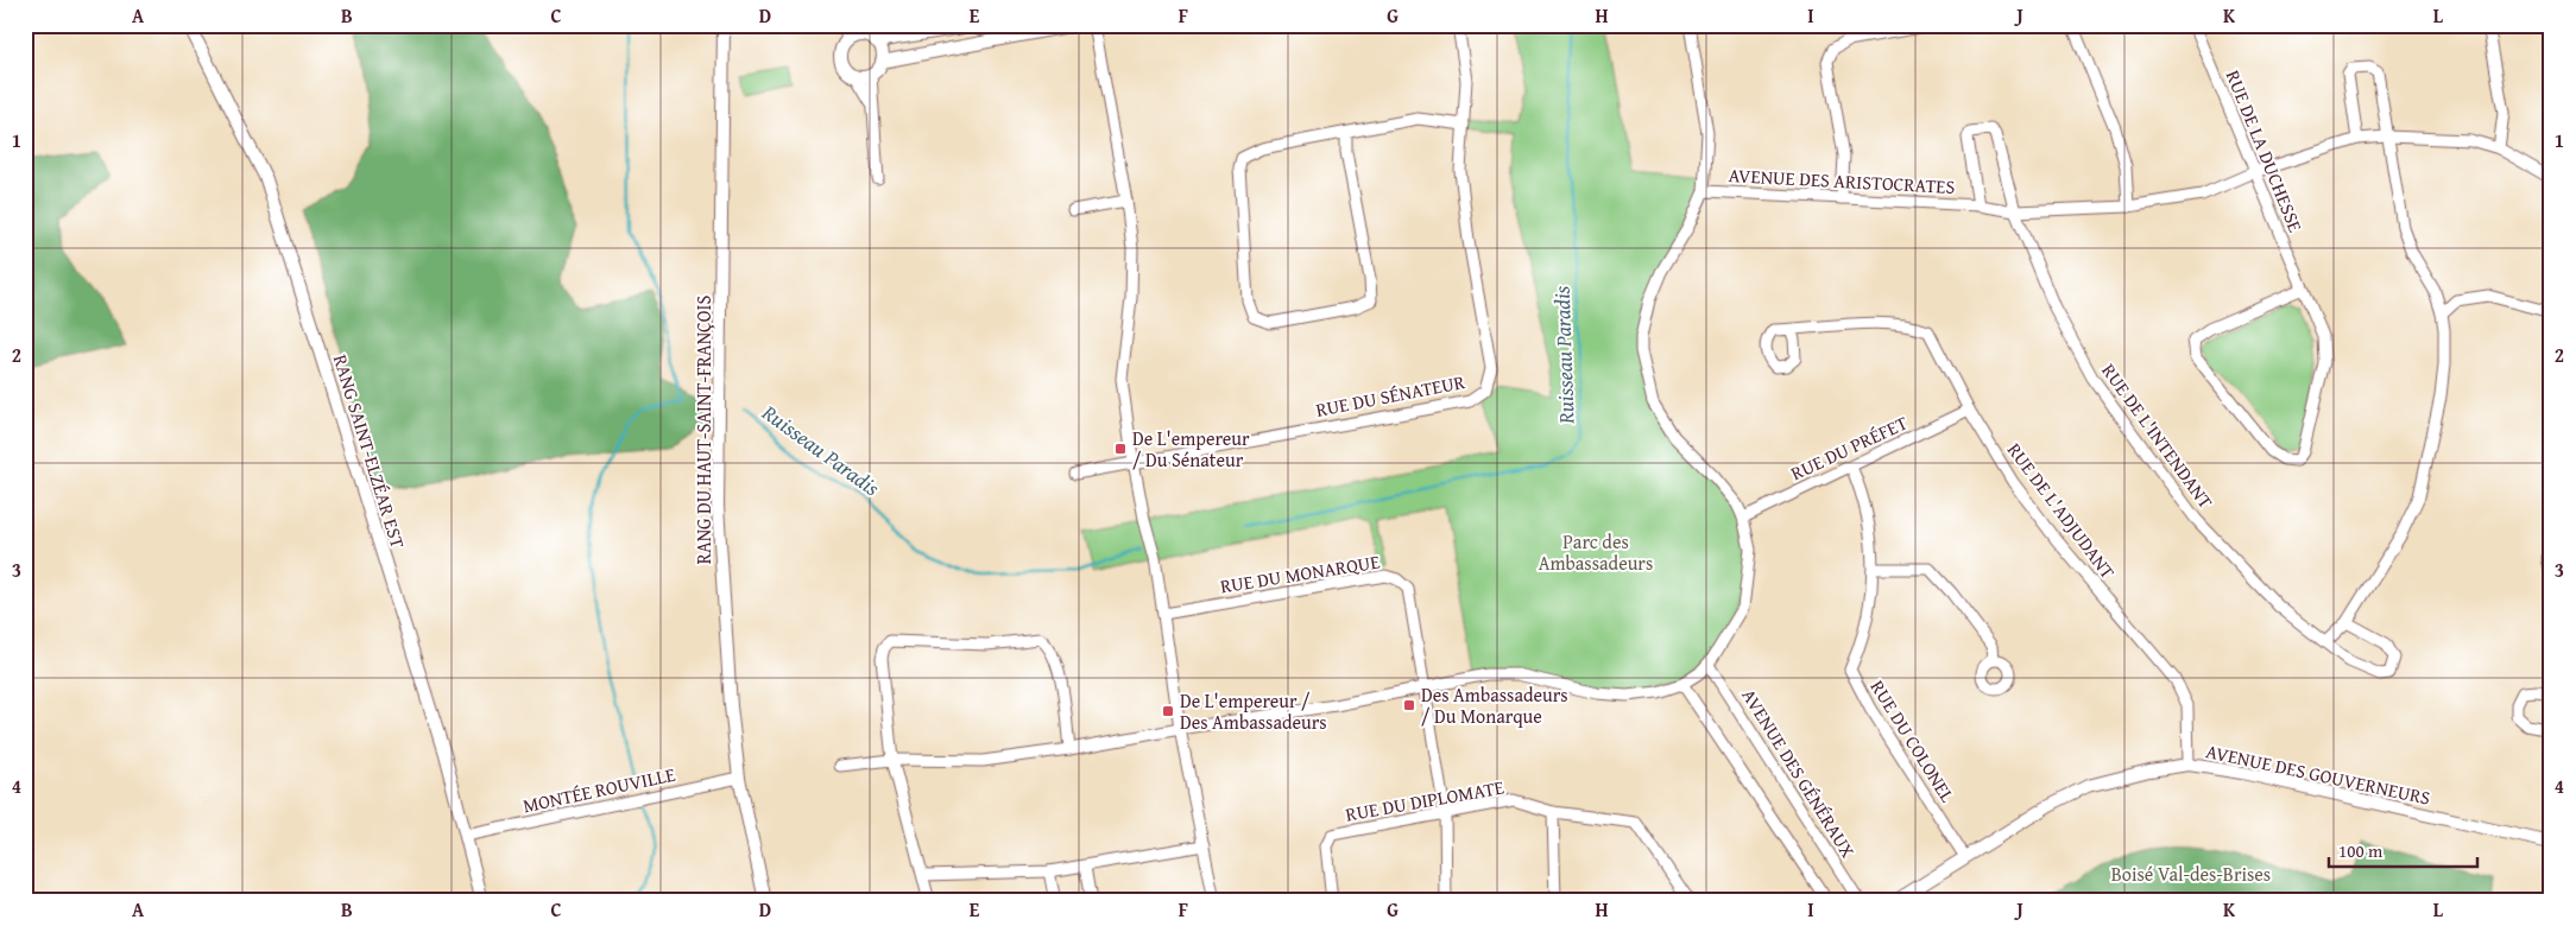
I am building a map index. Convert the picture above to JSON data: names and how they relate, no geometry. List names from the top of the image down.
{
  "streets": {
    "street": [
      "RUE DE LA DUCHESSE",
      "AVENUE DES ARISTOCRATES",
      "RUE DU SÉNATEUR",
      "RANG DU HAUT-SAINT-FRANÇOIS",
      "RUE DE L'INTENDANT",
      "RUE DU PRÉFET",
      "RANG SAINT-ELZÉAR EST",
      "RUE DE L'ADJUDANT",
      "RUE DU MONARQUE",
      "RUE DU COLONEL",
      "AVENUE DES GÉNÉRAUX",
      "AVENUE DES GOUVERNEURS",
      "MONTÉE ROUVILLE",
      "RUE DU DIPLOMATE"
    ]
  },
  "crossings": [
    ["RUE DE LA DUCHESSE", "AVENUE DES ARISTOCRATES"],
    ["AVENUE DES ARISTOCRATES", "RUE DE L'INTENDANT"],
    ["RANG DU HAUT-SAINT-FRANÇOIS", "MONTÉE ROUVILLE"],
    ["RUE DU PRÉFET", "RUE DE L'ADJUDANT"],
    ["RUE DU PRÉFET", "RUE DU COLONEL"],
    ["RANG SAINT-ELZÉAR EST", "MONTÉE ROUVILLE"],
    ["RUE DE L'ADJUDANT", "AVENUE DES GOUVERNEURS"],
    ["RUE DU MONARQUE", "RUE DU DIPLOMATE"],
    ["RUE DU COLONEL", "AVENUE DES GOUVERNEURS"]
  ],
  "water": ["Ruisseau Paradis"],
  "parks": ["Parc des Ambassadeurs", "Boisé Val-des-Brises"],
  "places": {
    "transit": ["De L'empereur / Du Sénateur", "Des Ambassadeurs / Du Monarque", "De L'empereur / Des Ambassadeurs"]
  },
  "scale_bar": "100 m",
  "grid": {
    "columns": [
      "A",
      "B",
      "C",
      "D",
      "E",
      "F",
      "G",
      "H",
      "I",
      "J",
      "K",
      "L"
    ],
    "rows": [
      "1",
      "2",
      "3",
      "4"
    ]
  }
}
